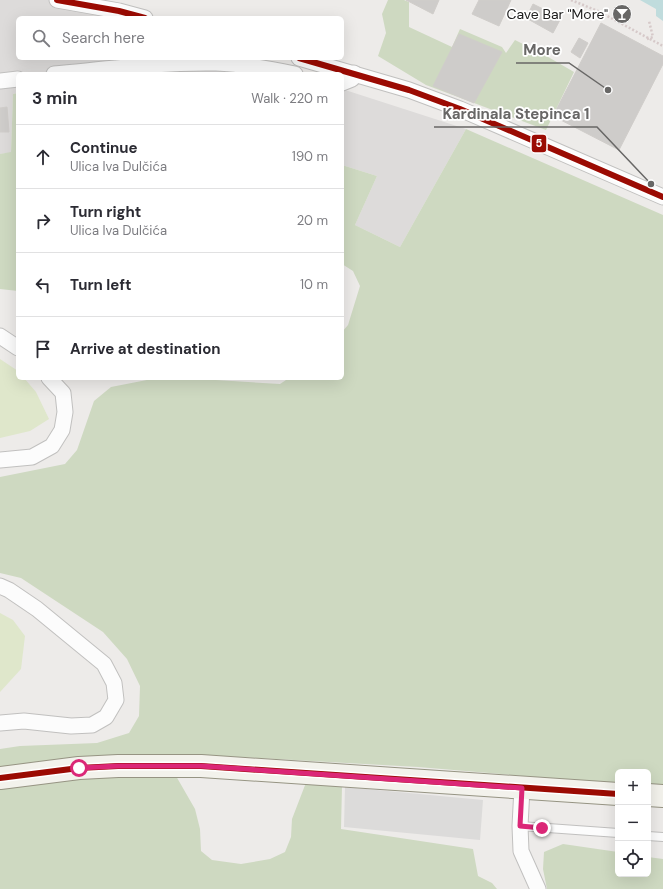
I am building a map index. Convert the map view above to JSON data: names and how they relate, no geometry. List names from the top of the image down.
{
  "places": {
    "bar": ["Cave Bar \"More\""],
    "other": ["More", "Kardinala Stepinca 1"]
  },
  "lines": ["transit line 5"],
  "page": {
    "search": "Search here",
    "heading": ["3 min", "Walk · 220 m"],
    "list": [
      ["Continue", "Ulica Iva Dulčića", "190 m"],
      ["Turn right", "Ulica Iva Dulčića", "20 m"],
      ["Turn left", "10 m"],
      "Arrive at destination"
    ],
    "map_buttons": ["+", "−"]
  }
}
